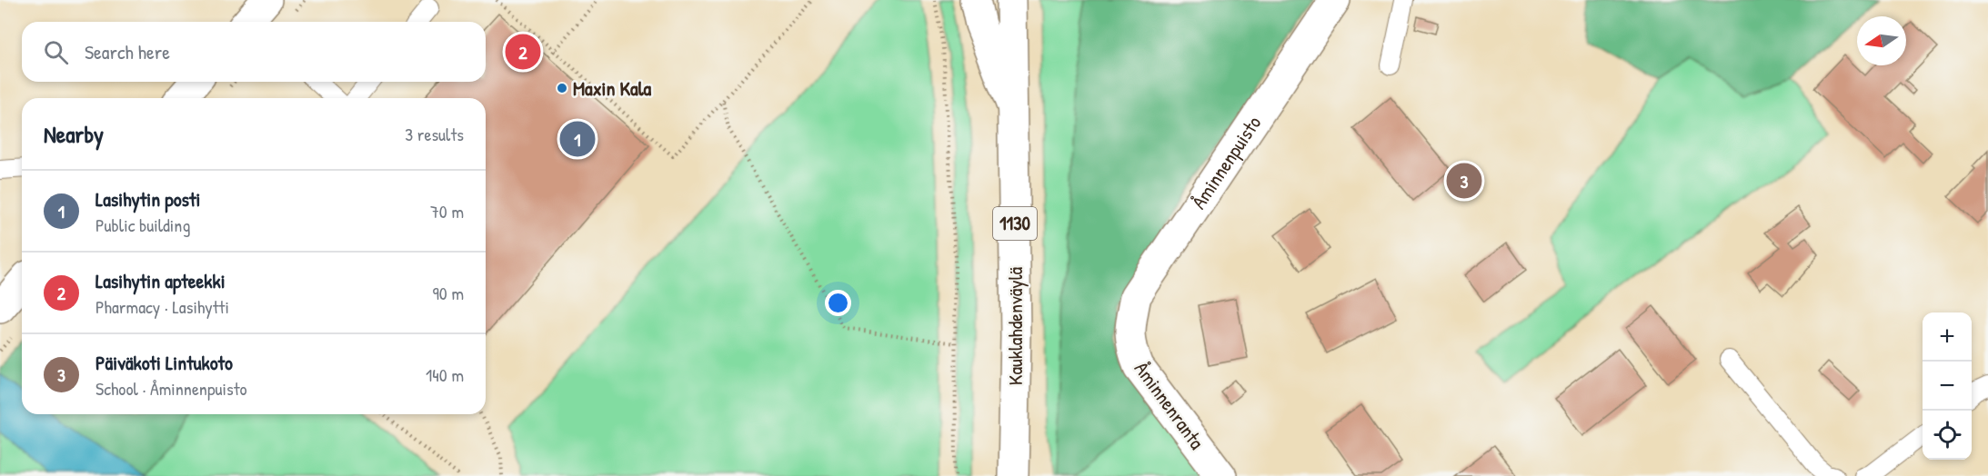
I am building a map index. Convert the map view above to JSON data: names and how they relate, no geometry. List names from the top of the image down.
{
  "streets": {
    "street": [
      "Åminnenpuisto",
      "1130",
      "Kauklahdenväylä",
      "Åminnenranta"
    ]
  },
  "crossings": [
    ["Åminnenpuisto", "Åminnenranta"]
  ],
  "places": ["Maxin Kala"],
  "north": "left",
  "page": {
    "search": "Search here",
    "pins": ["2", "1", "3"],
    "heading": ["Nearby", "3 results"],
    "list": [
      {
        "mark": "1",
        "name": "Lasihytin posti",
        "note": "Public building",
        "value": "70 m"
      },
      {
        "mark": "2",
        "name": "Lasihytin apteekki",
        "note": "Pharmacy · Lasihytti",
        "value": "90 m"
      },
      {
        "mark": "3",
        "name": "Päiväkoti Lintukoto",
        "note": "School · Åminnenpuisto",
        "value": "140 m"
      }
    ],
    "map_buttons": ["+", "−"]
  }
}
